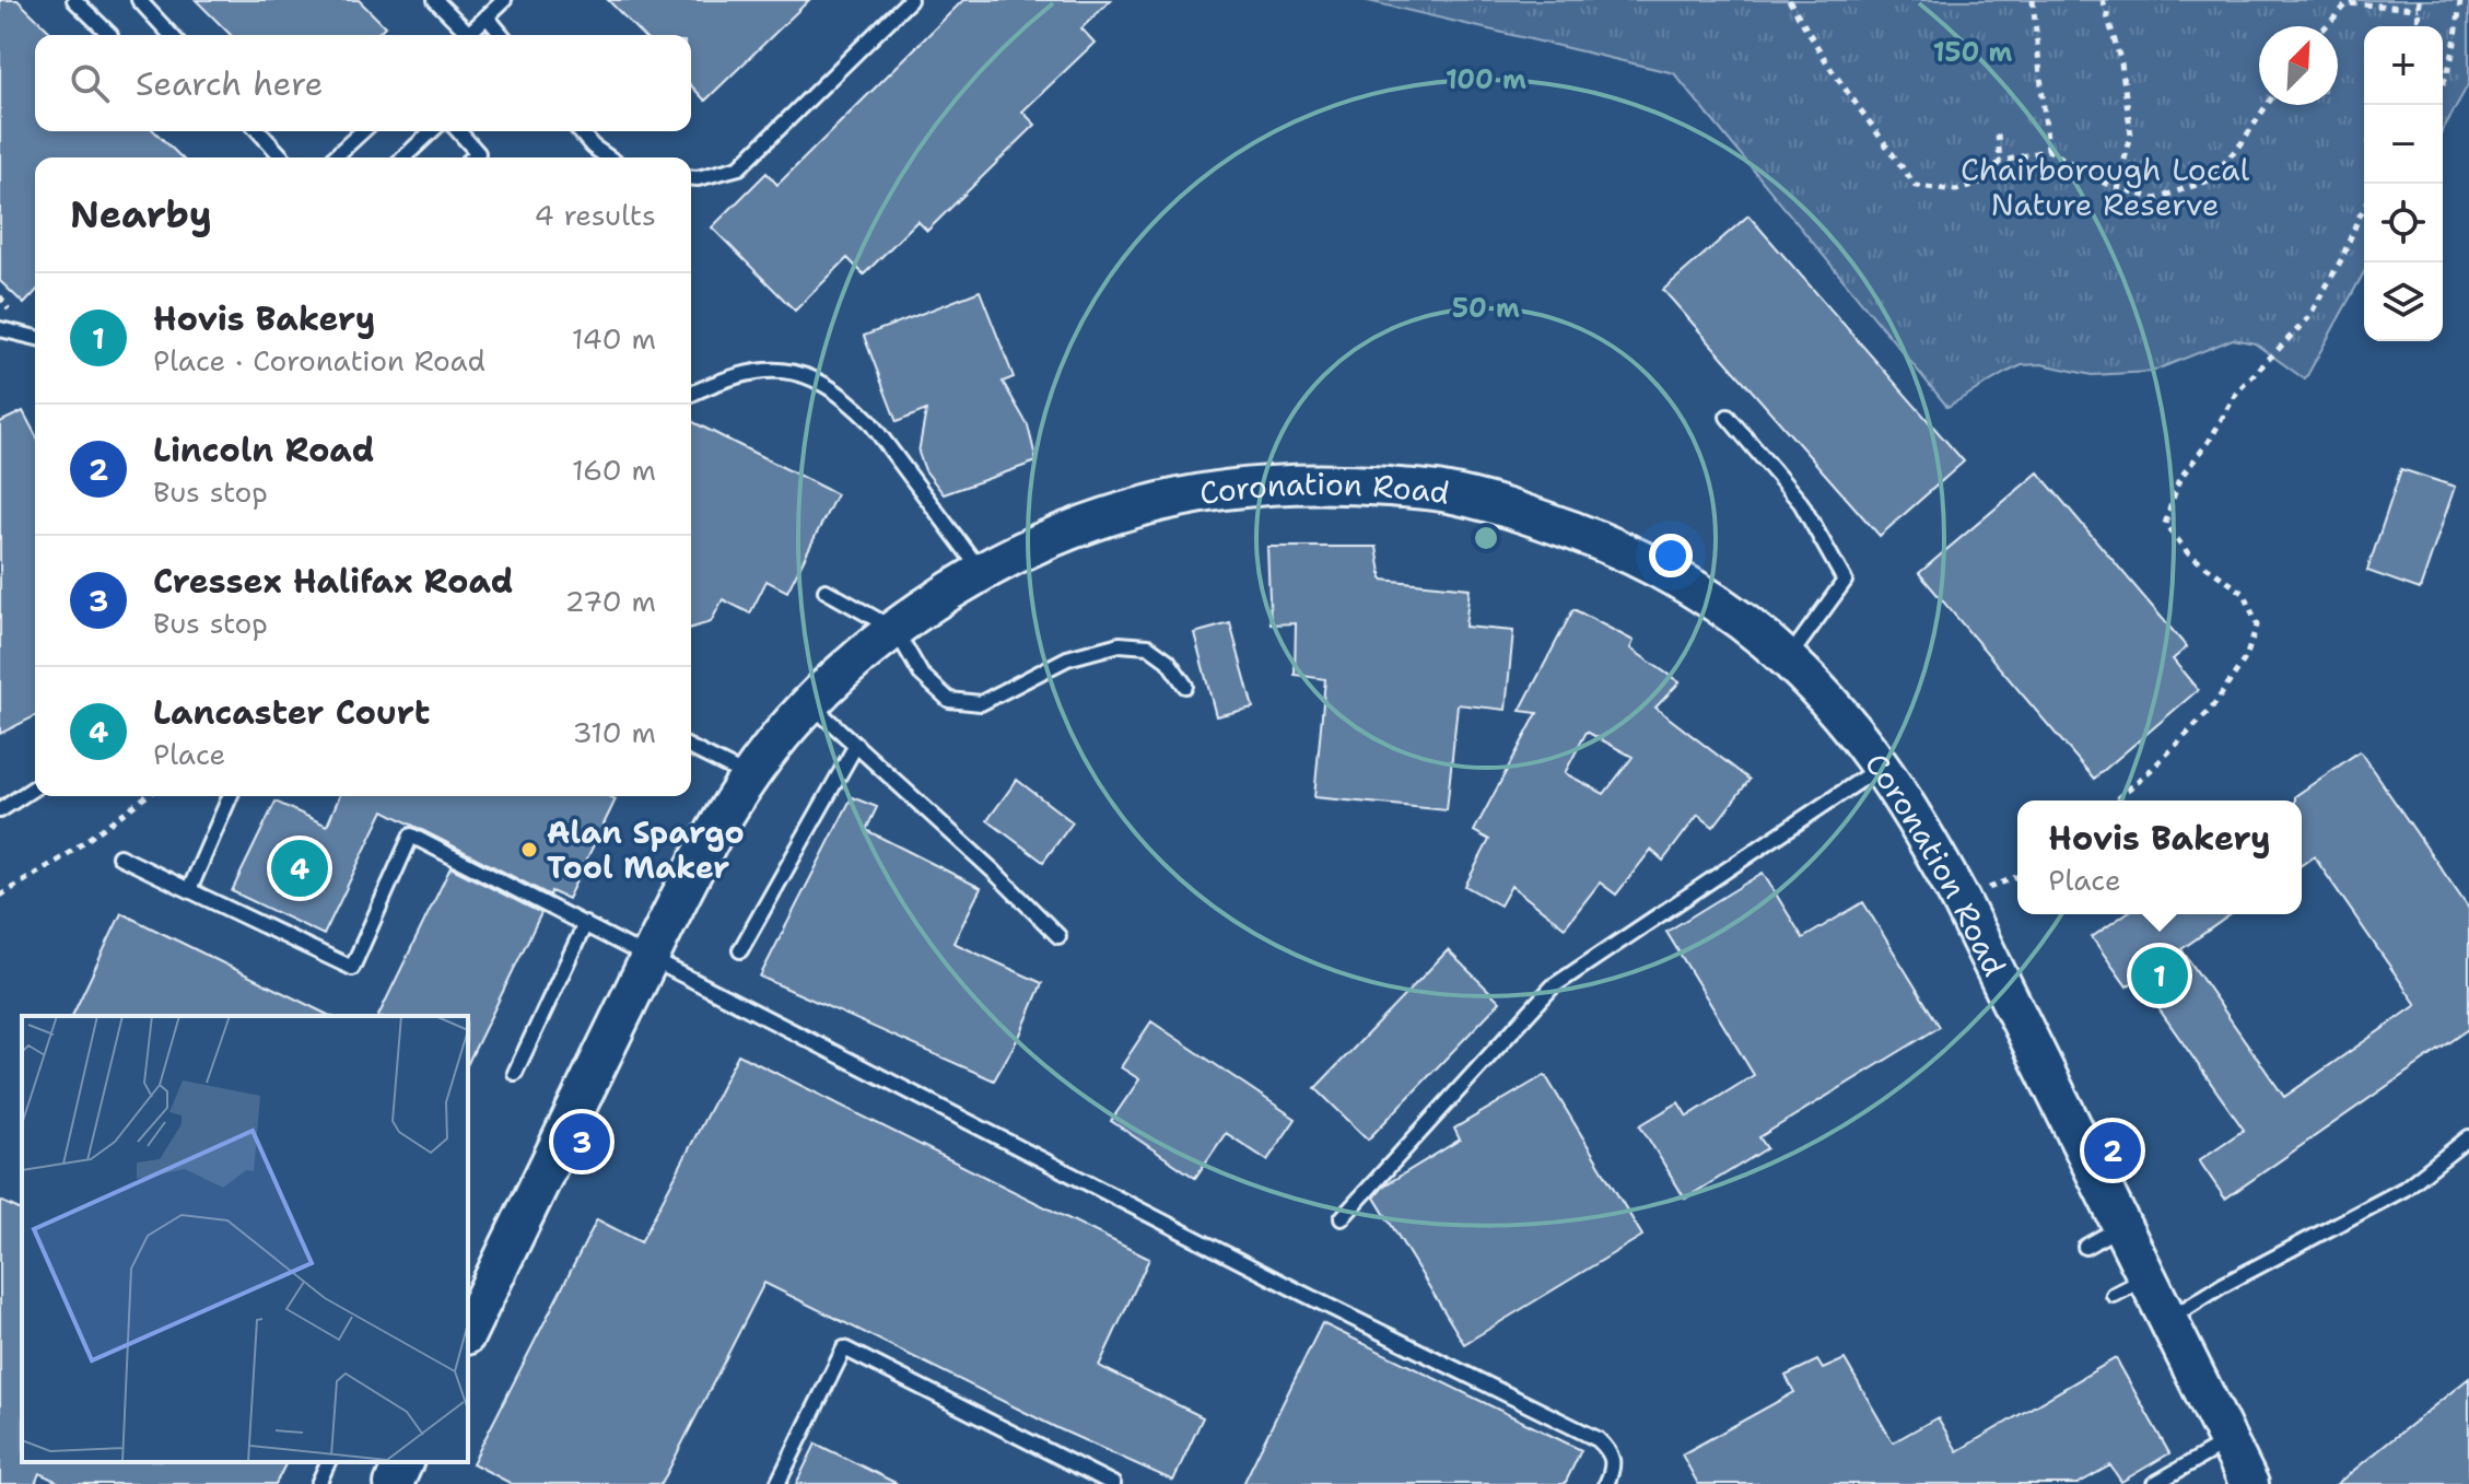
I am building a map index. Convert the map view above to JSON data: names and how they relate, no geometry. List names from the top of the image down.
{
  "streets": {
    "street": ["Coronation Road"]
  },
  "parks": ["Chairborough Local Nature Reserve"],
  "places": ["Alan Spargo Tool Maker"],
  "north": "top right",
  "page": {
    "map_buttons": ["+", "−"],
    "search": "Search here",
    "heading": ["Nearby", "4 results"],
    "list": [
      {
        "mark": "1",
        "name": "Hovis Bakery",
        "note": "Place · Coronation Road",
        "value": "140 m"
      },
      {
        "mark": "2",
        "name": "Lincoln Road",
        "note": "Bus stop",
        "value": "160 m"
      },
      {
        "mark": "3",
        "name": "Cressex Halifax Road",
        "note": "Bus stop",
        "value": "270 m"
      },
      {
        "mark": "4",
        "name": "Lancaster Court",
        "note": "Place",
        "value": "310 m"
      }
    ],
    "popup": ["Hovis Bakery", "Place"],
    "pins": [
      "4",
      "1",
      "3",
      "2"
    ]
  },
  "rings": ["150 m", "100 m", "50 m"]
}
